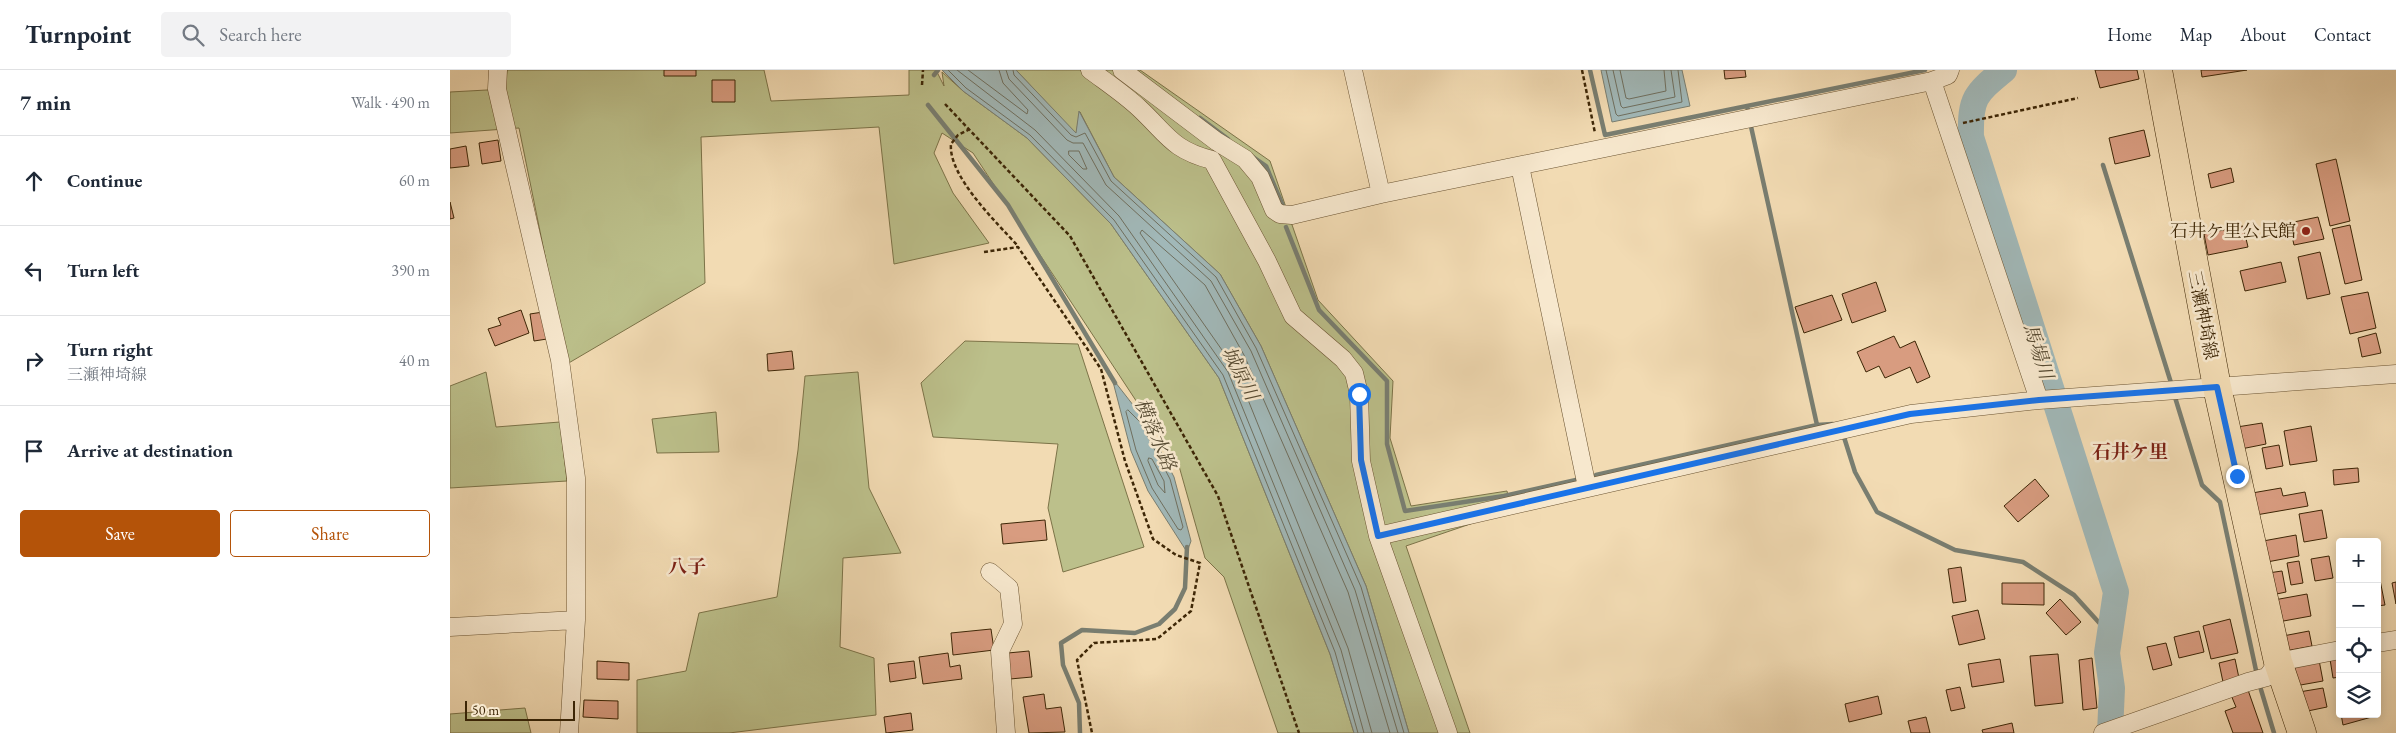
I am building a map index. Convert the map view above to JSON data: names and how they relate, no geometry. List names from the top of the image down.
{
  "streets": {
    "main road": ["三瀬神埼線"]
  },
  "districts": ["石井ケ里", "八子"],
  "water": ["馬場川", "城原川", "横落水路"],
  "places": ["石井ケ里公民館"],
  "scale_bar": "50 m",
  "page": {
    "header": "Turnpoint",
    "search": "Search here",
    "nav": [
      "Home",
      "Map",
      "About",
      "Contact"
    ],
    "heading": ["7 min", "Walk · 490 m"],
    "list": [
      ["Continue", "60 m"],
      ["Turn left", "390 m"],
      ["Turn right", "三瀬神埼線", "40 m"],
      "Arrive at destination"
    ],
    "buttons": ["Save", "Share"],
    "map_buttons": ["+", "−"],
    "scale": "50 m"
  }
}
